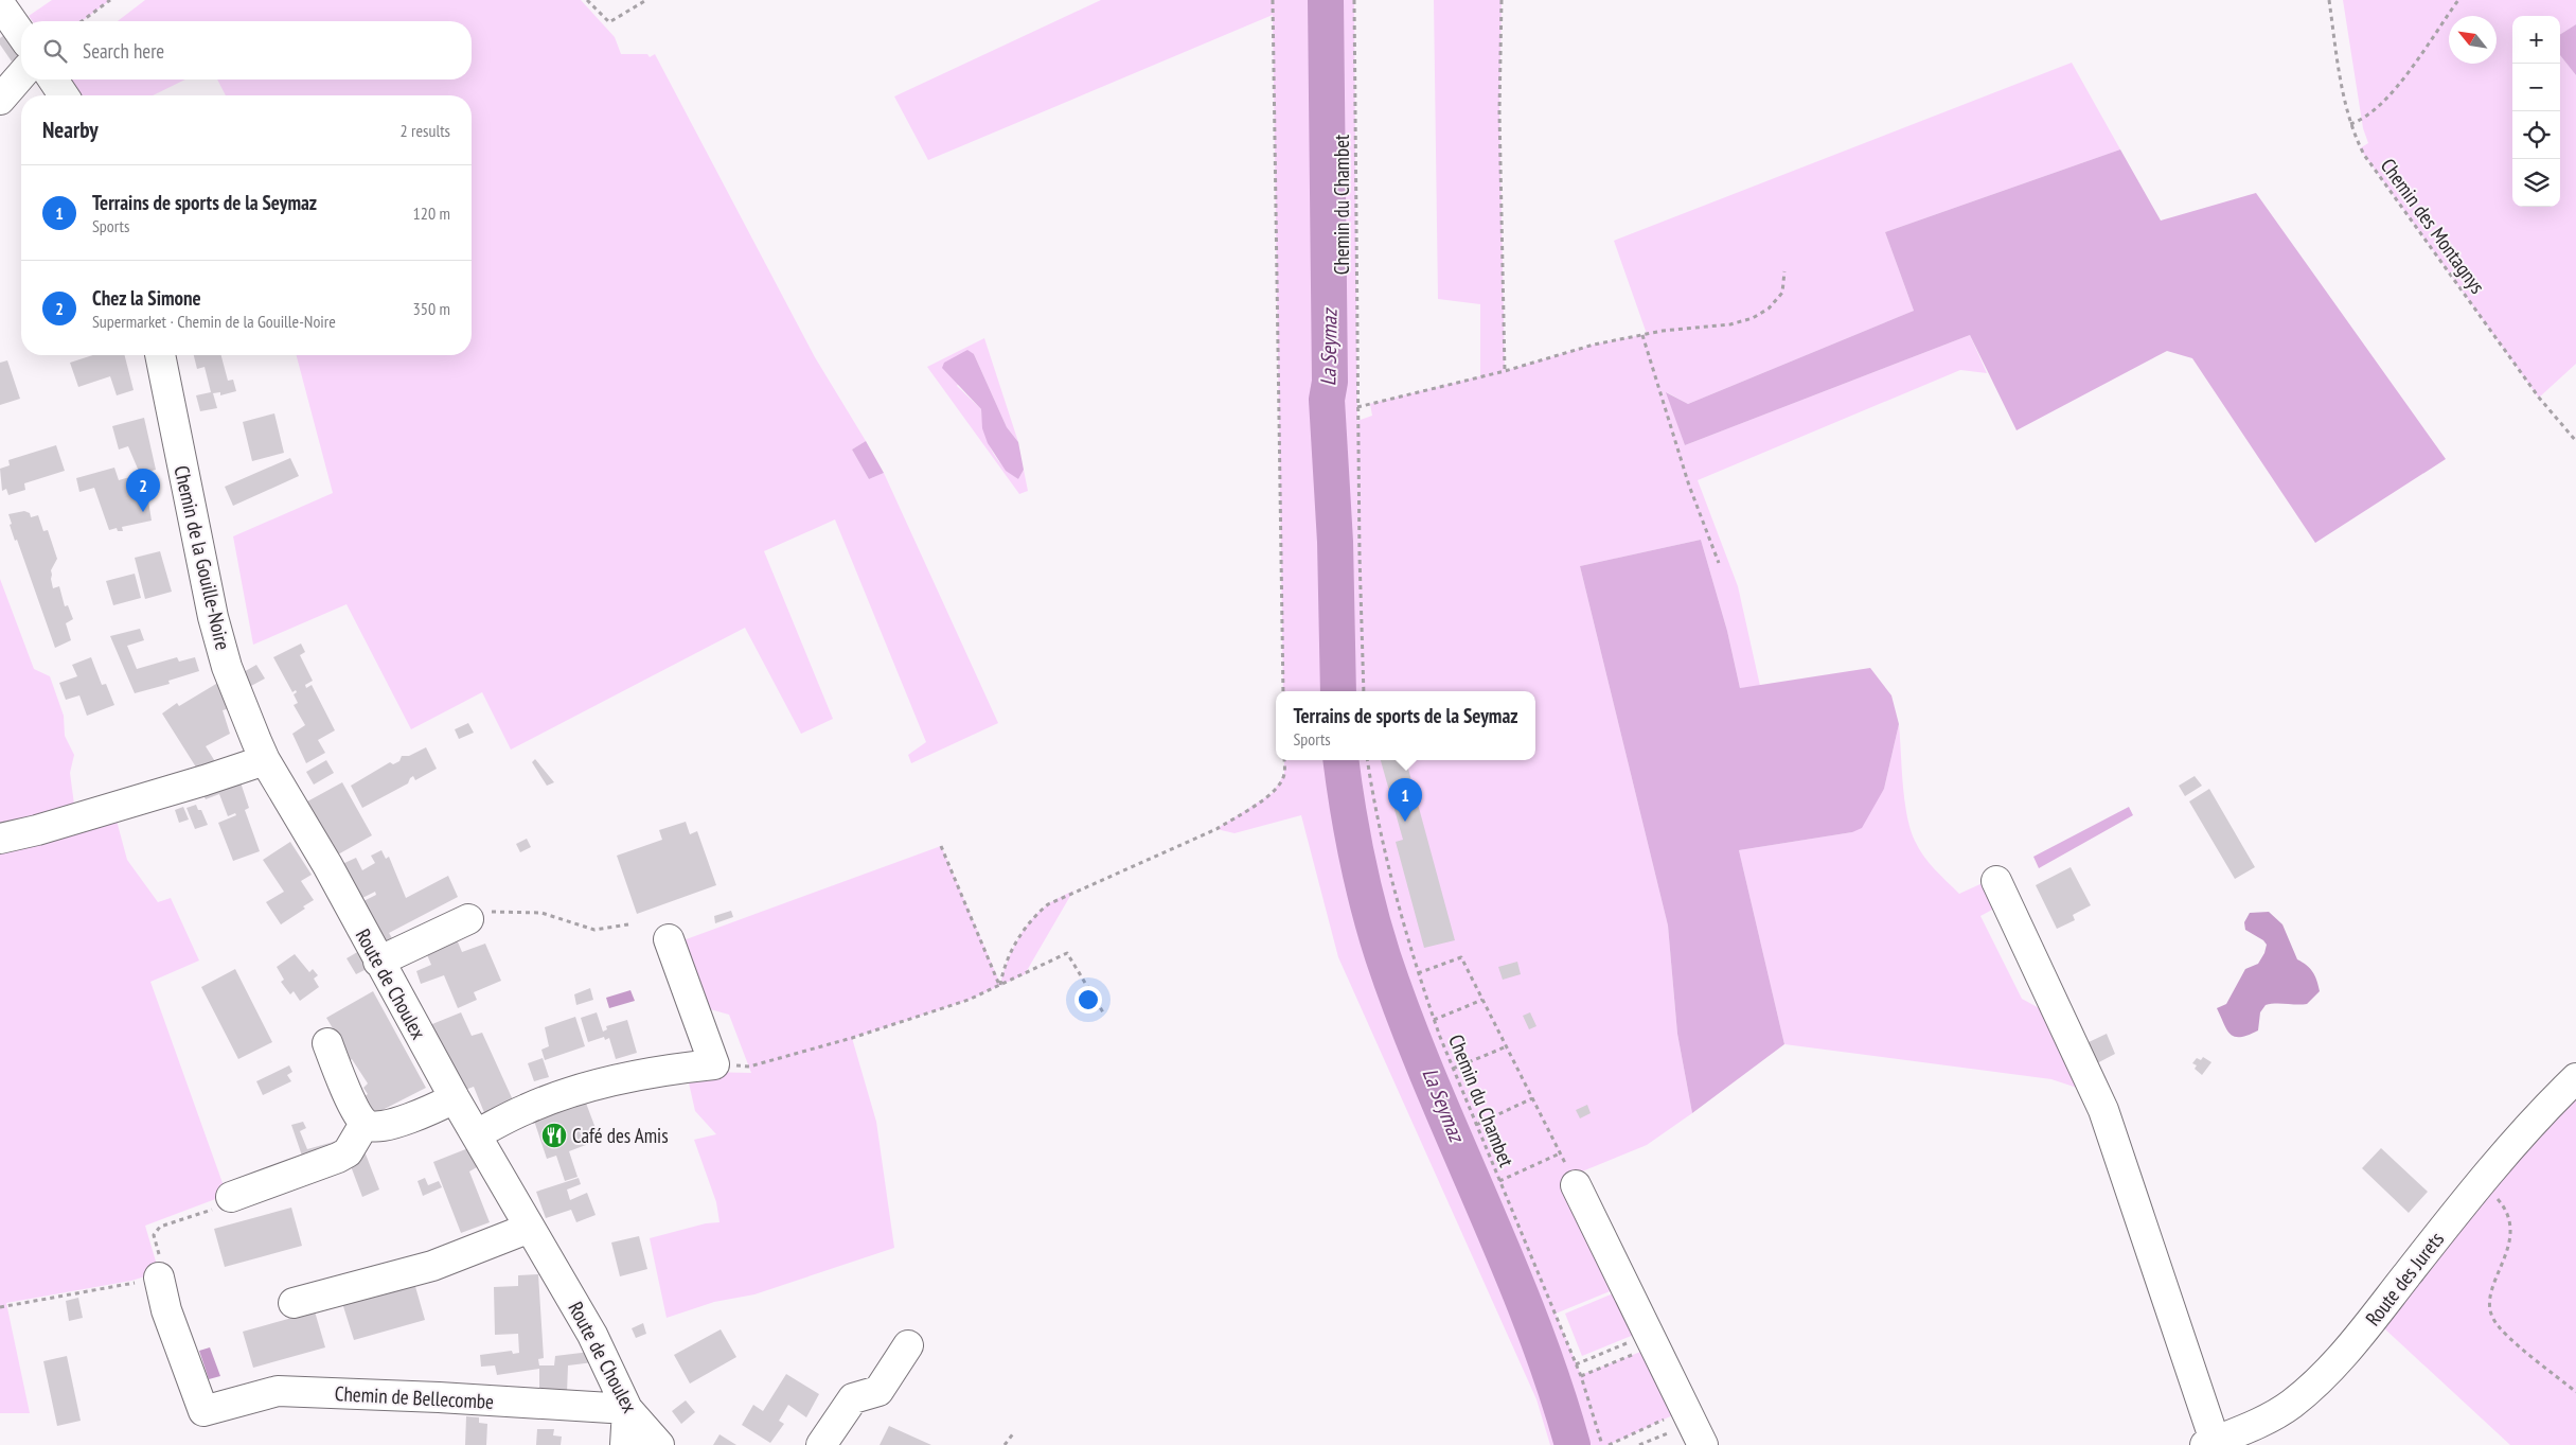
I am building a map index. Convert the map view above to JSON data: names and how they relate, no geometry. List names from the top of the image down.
{
  "streets": {
    "street": [
      "Chemin de la Gouille-Noire",
      "Route de Choulex",
      "Route des Jurets",
      "Chemin de Bellecombe"
    ],
    "path": ["Chemin du Chambet", "Chemin des Montagnys"]
  },
  "crossings": [
    ["Chemin de la Gouille-Noire", "Route de Choulex"],
    ["Route de Choulex", "Chemin de Bellecombe"]
  ],
  "water": ["La Seymaz"],
  "places": {
    "restaurant": ["Café des Amis"]
  },
  "north": "top left",
  "page": {
    "map_buttons": ["+", "−"],
    "search": "Search here",
    "heading": ["Nearby", "2 results"],
    "list": [
      {
        "mark": "1",
        "name": "Terrains de sports de la Seymaz",
        "note": "Sports",
        "value": "120 m"
      },
      {
        "mark": "2",
        "name": "Chez la Simone",
        "note": "Supermarket · Chemin de la Gouille-Noire",
        "value": "350 m"
      }
    ],
    "pins": ["2", "1"],
    "popup": ["Terrains de sports de la Seymaz", "Sports"]
  }
}
